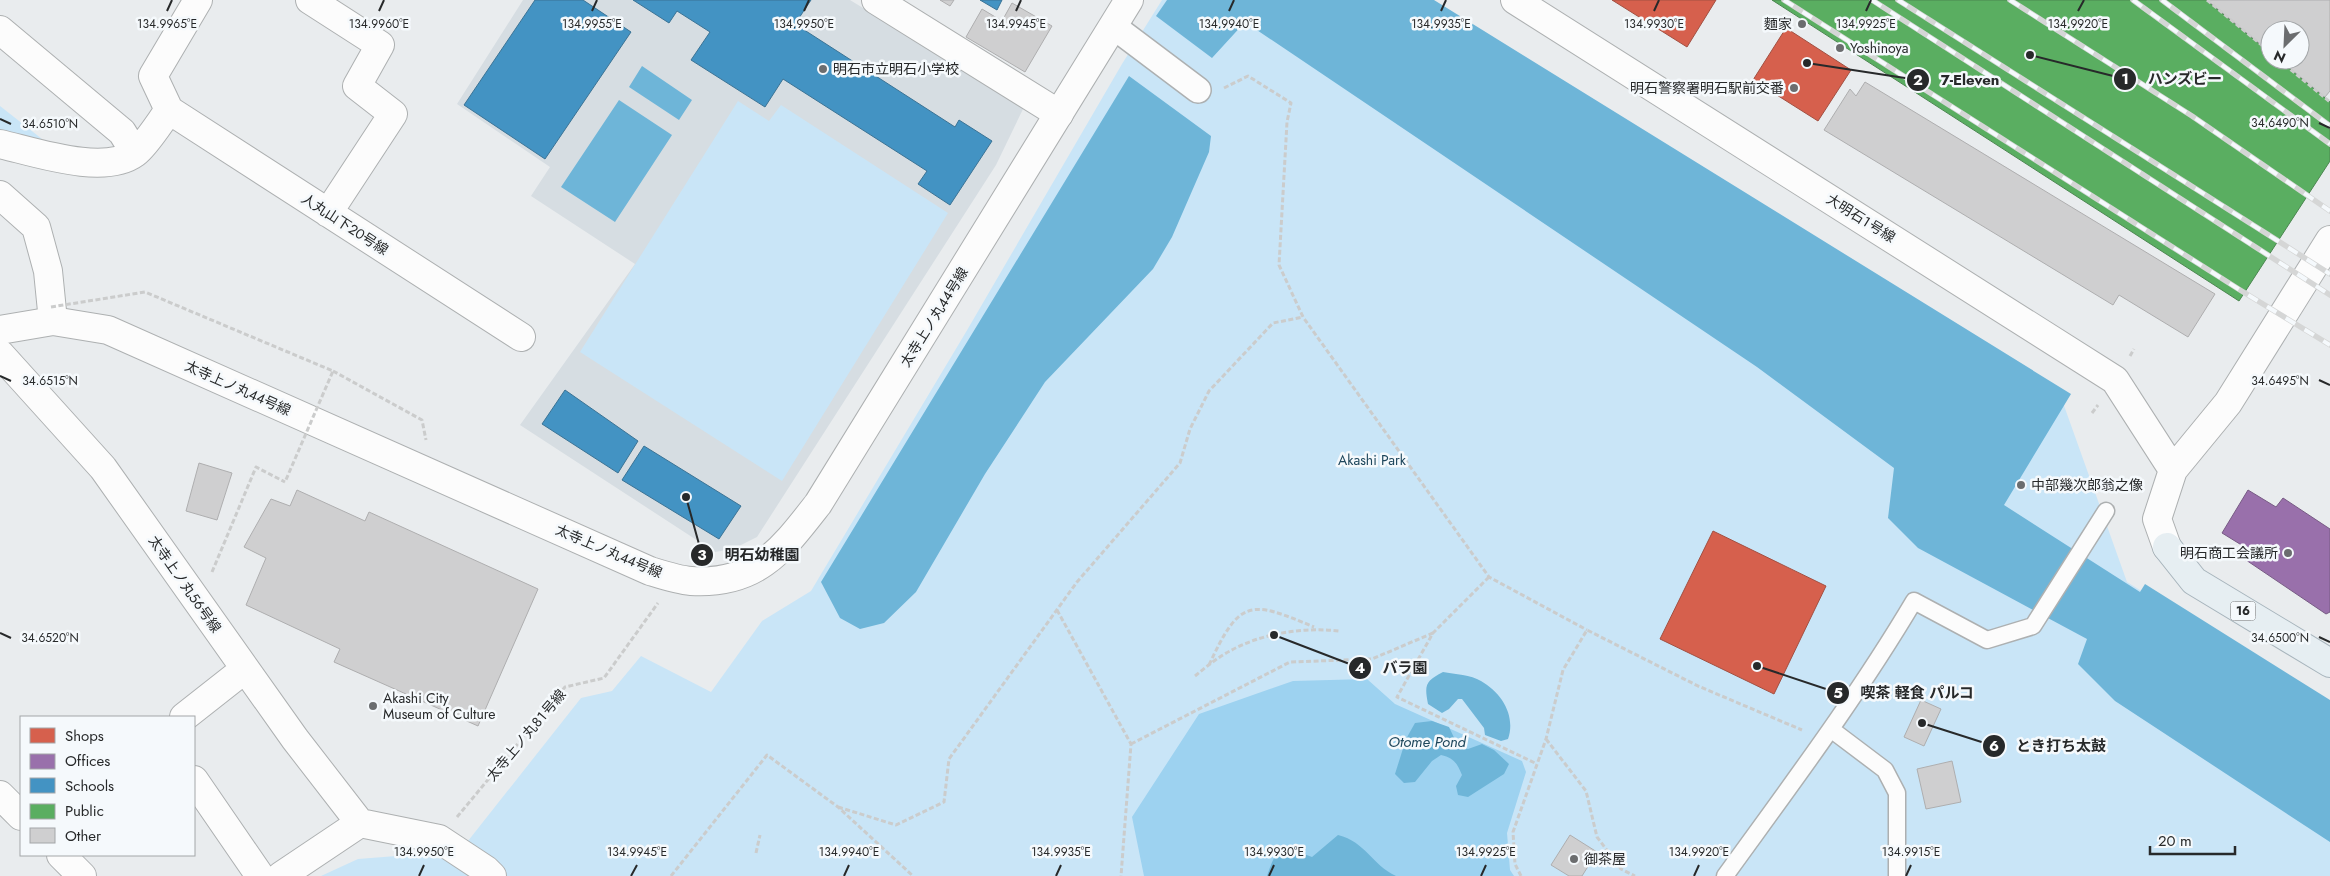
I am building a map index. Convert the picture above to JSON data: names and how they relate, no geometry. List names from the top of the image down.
{
  "streets": {
    "main road": ["16"],
    "street": [
      "大明石１号線",
      "人丸山下２０号線",
      "太寺上ノ丸４４号線",
      "太寺上ノ丸５６号線"
    ],
    "path": ["太寺上ノ丸８１号線"]
  },
  "crossings": [
    ["太寺上ノ丸４４号線", "太寺上ノ丸８１号線"]
  ],
  "water": ["Otome Pond"],
  "parks": ["Akashi Park"],
  "places": [
    "麵家",
    "Yoshinoya",
    "ハンズビー",
    "7-Eleven",
    "明石市立明石小学校",
    "明石警察署明石駅前交番",
    "中部幾次郎翁之像",
    "明石幼稚園",
    "明石商工会議所",
    "バラ園",
    "喫茶 軽食 パルコ",
    "Akashi City Museum of Culture",
    "とき打ち太鼓",
    "御茶屋"
  ],
  "legend": [
    "Shops",
    "Offices",
    "Schools",
    "Public",
    "Other"
  ],
  "scale_bar": "20 m",
  "north": "bottom left",
  "coordinates": [
    "134.9965°E",
    "134.9960°E",
    "134.9955°E",
    "134.9950°E",
    "134.9945°E",
    "134.9940°E",
    "134.9935°E",
    "134.9930°E",
    "134.9925°E",
    "134.9920°E",
    "34.6490°N",
    "34.6510°N",
    "34.6495°N",
    "34.6515°N",
    "34.6500°N",
    "34.6520°N",
    "134.9915°E"
  ]
}
